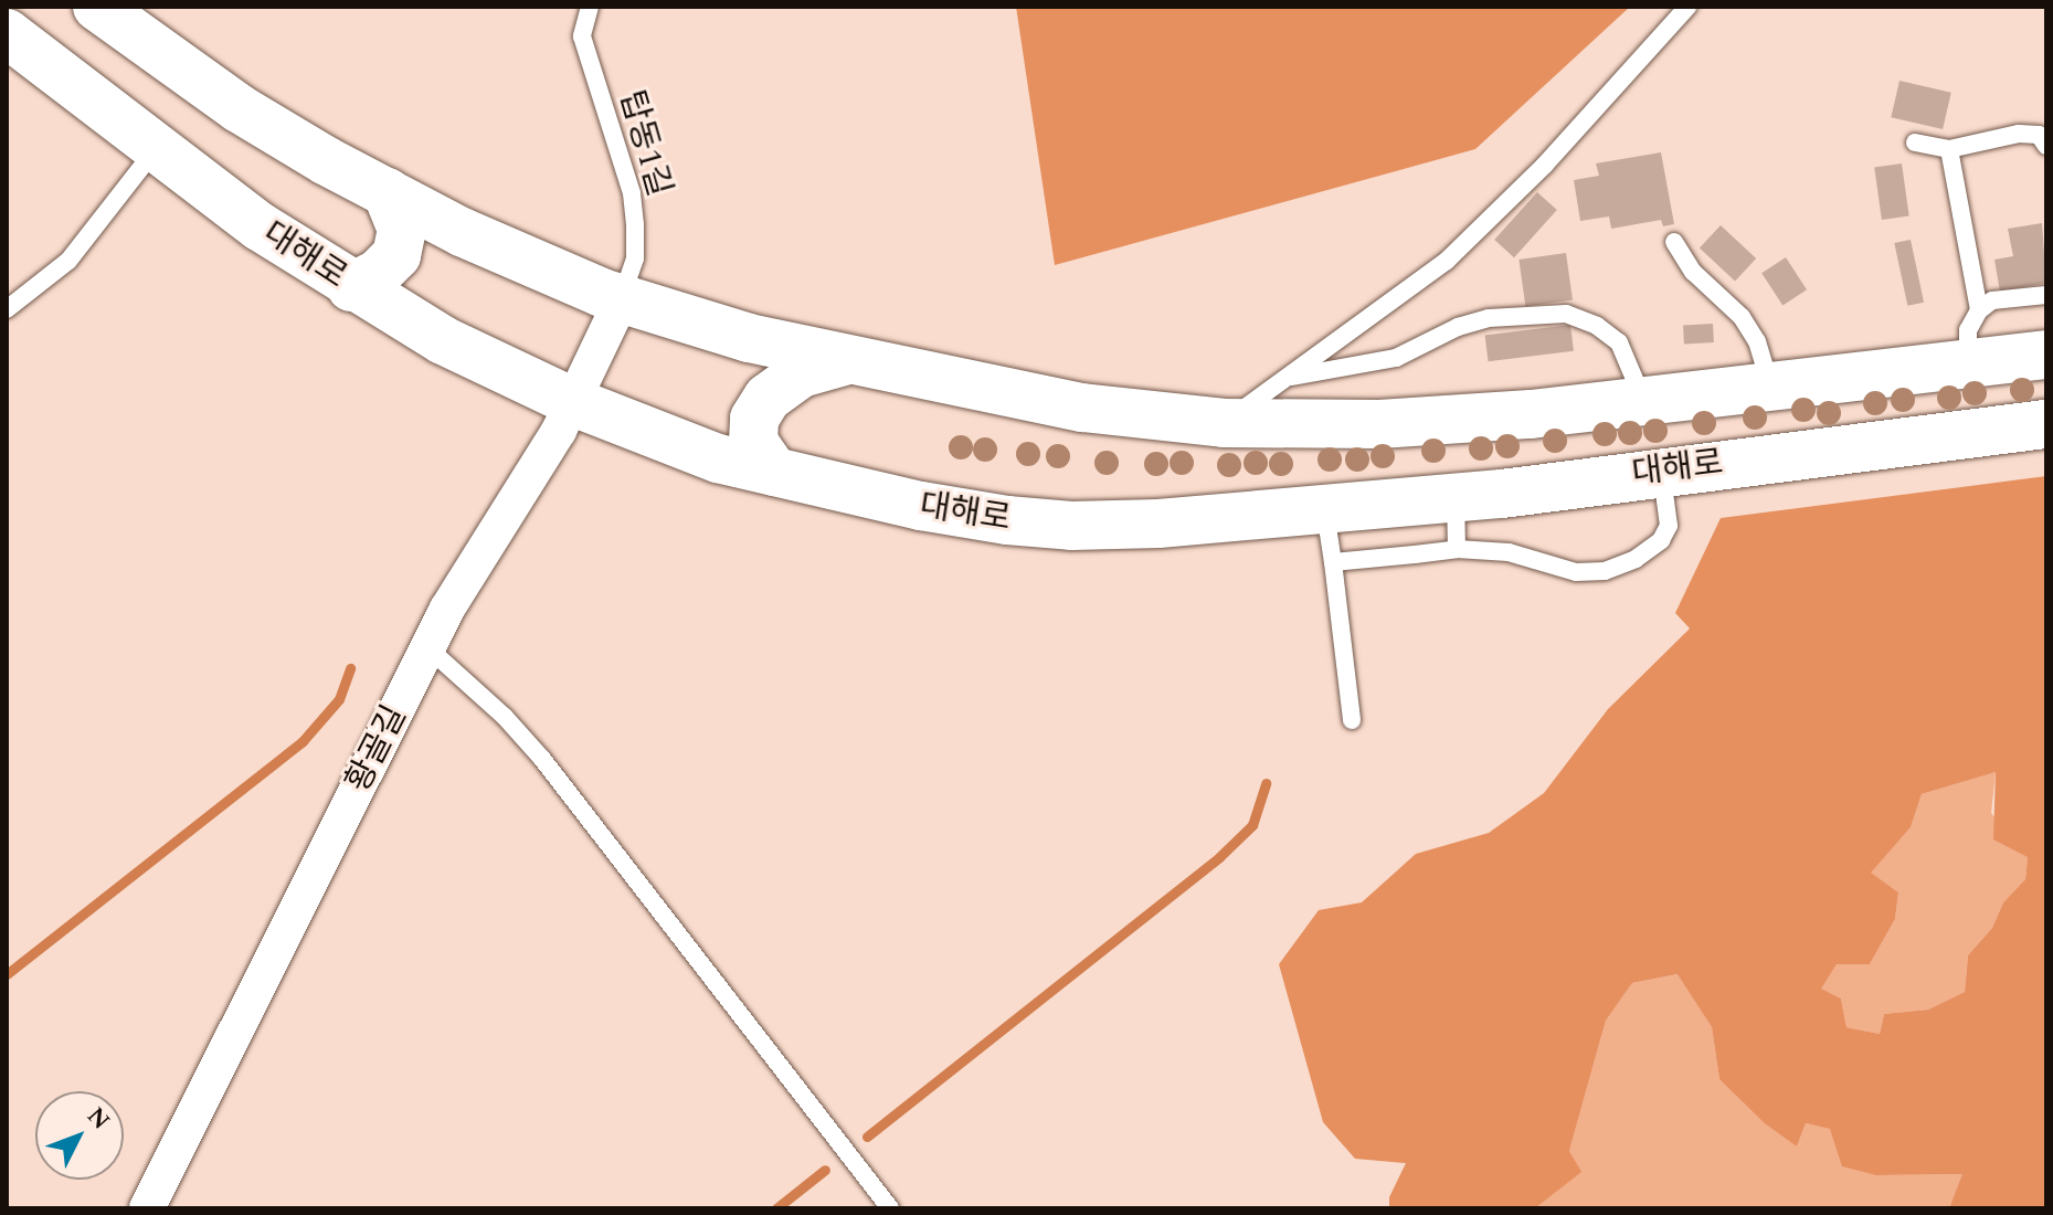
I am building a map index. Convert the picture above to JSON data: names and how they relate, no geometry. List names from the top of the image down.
{
  "streets": {
    "highway": ["대해로"],
    "street": ["황골길"],
    "lane": ["탑동1길"]
  },
  "crossings": [
    ["탑동1길", "황골길"],
    ["대해로", "황골길"]
  ],
  "north": "top right"
}
